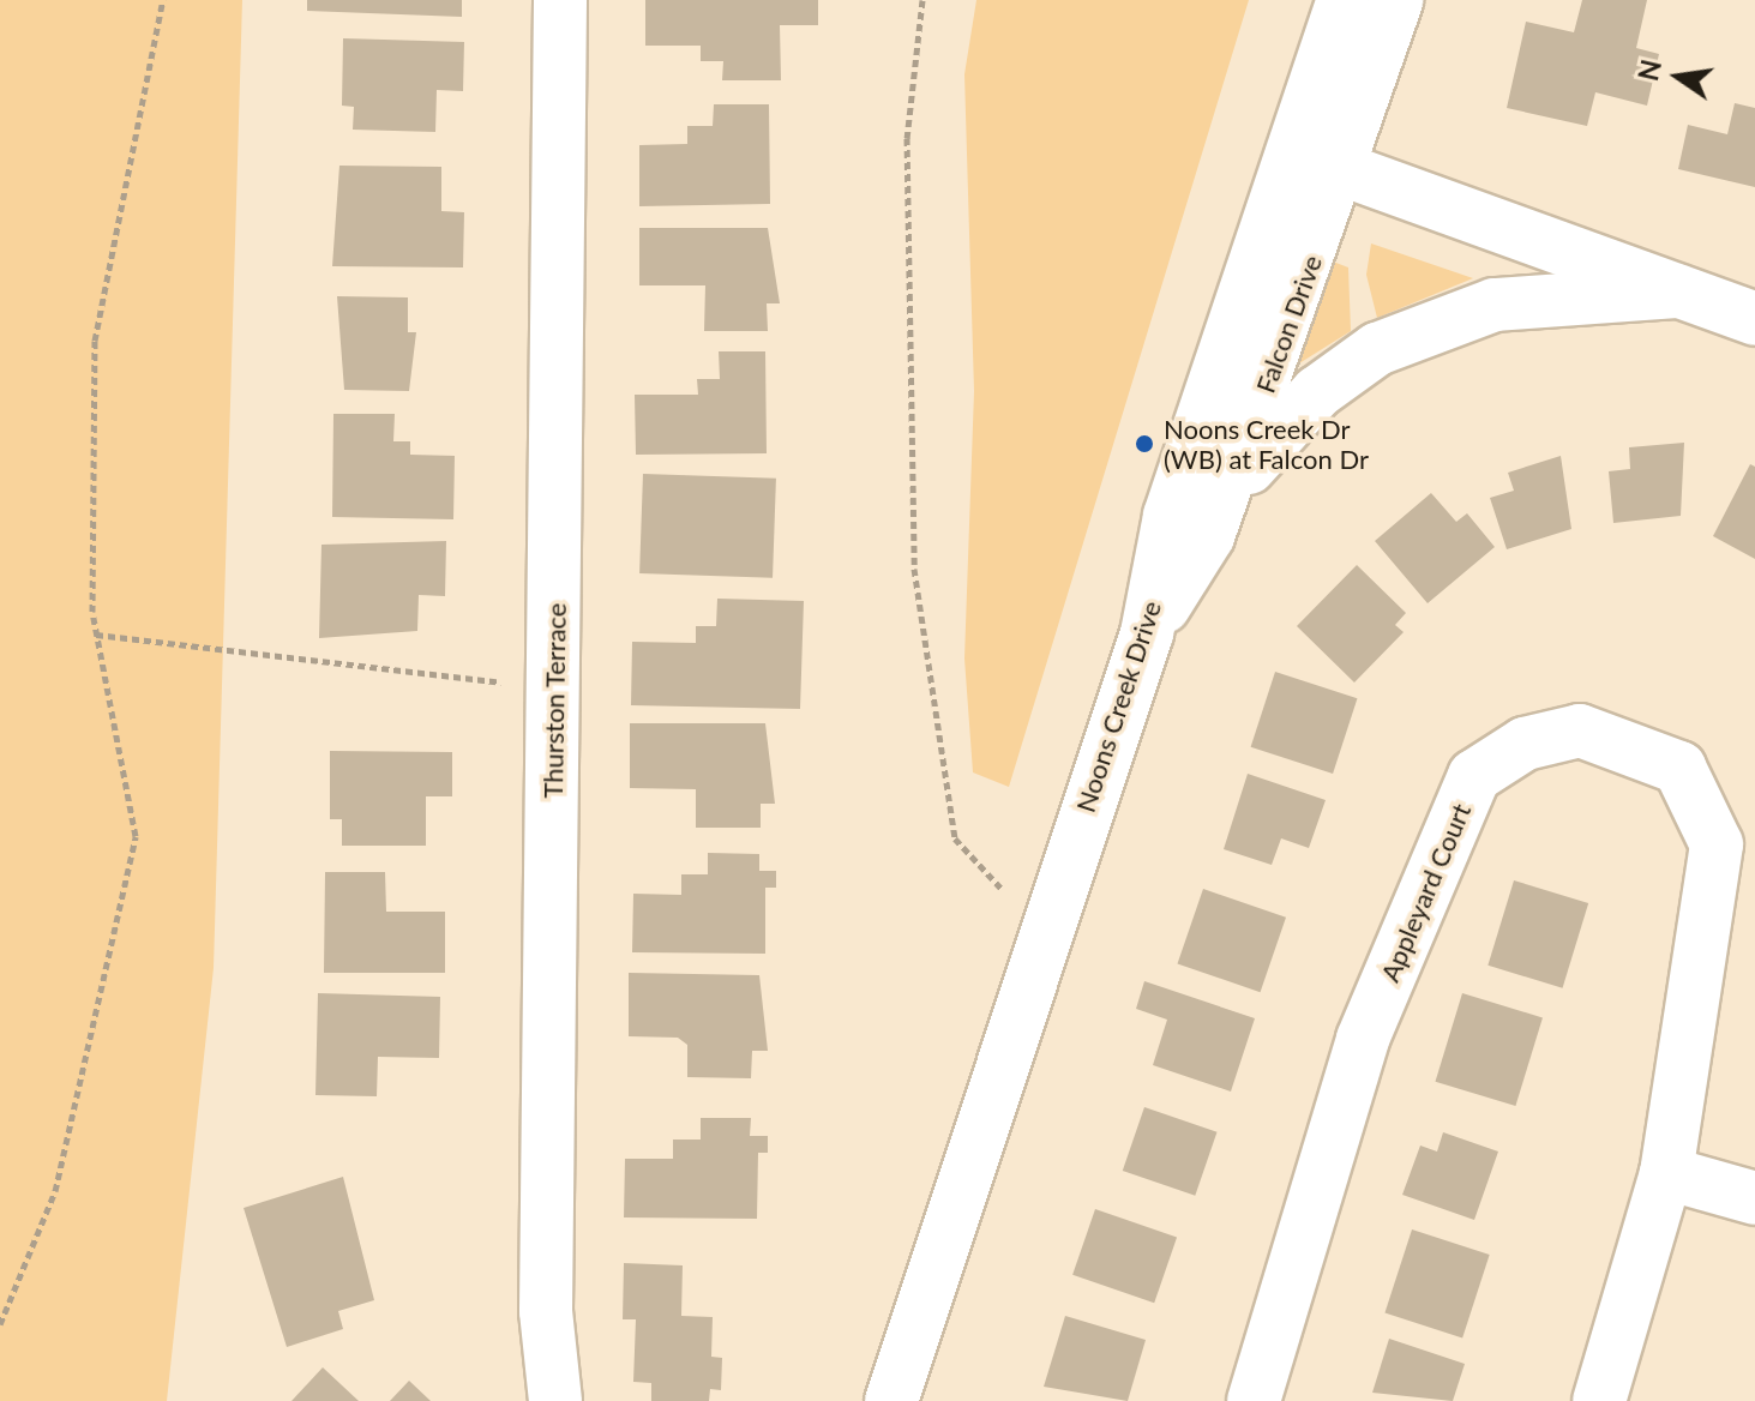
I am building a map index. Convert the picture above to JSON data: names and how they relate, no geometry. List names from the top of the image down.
{
  "streets": {
    "street": [
      "Falcon Drive",
      "Thurston Terrace",
      "Noons Creek Drive",
      "Appleyard Court"
    ]
  },
  "crossings": [
    ["Falcon Drive", "Noons Creek Drive"]
  ],
  "places": ["Noons Creek Dr (WB) at Falcon Dr"],
  "north": "left"
}
